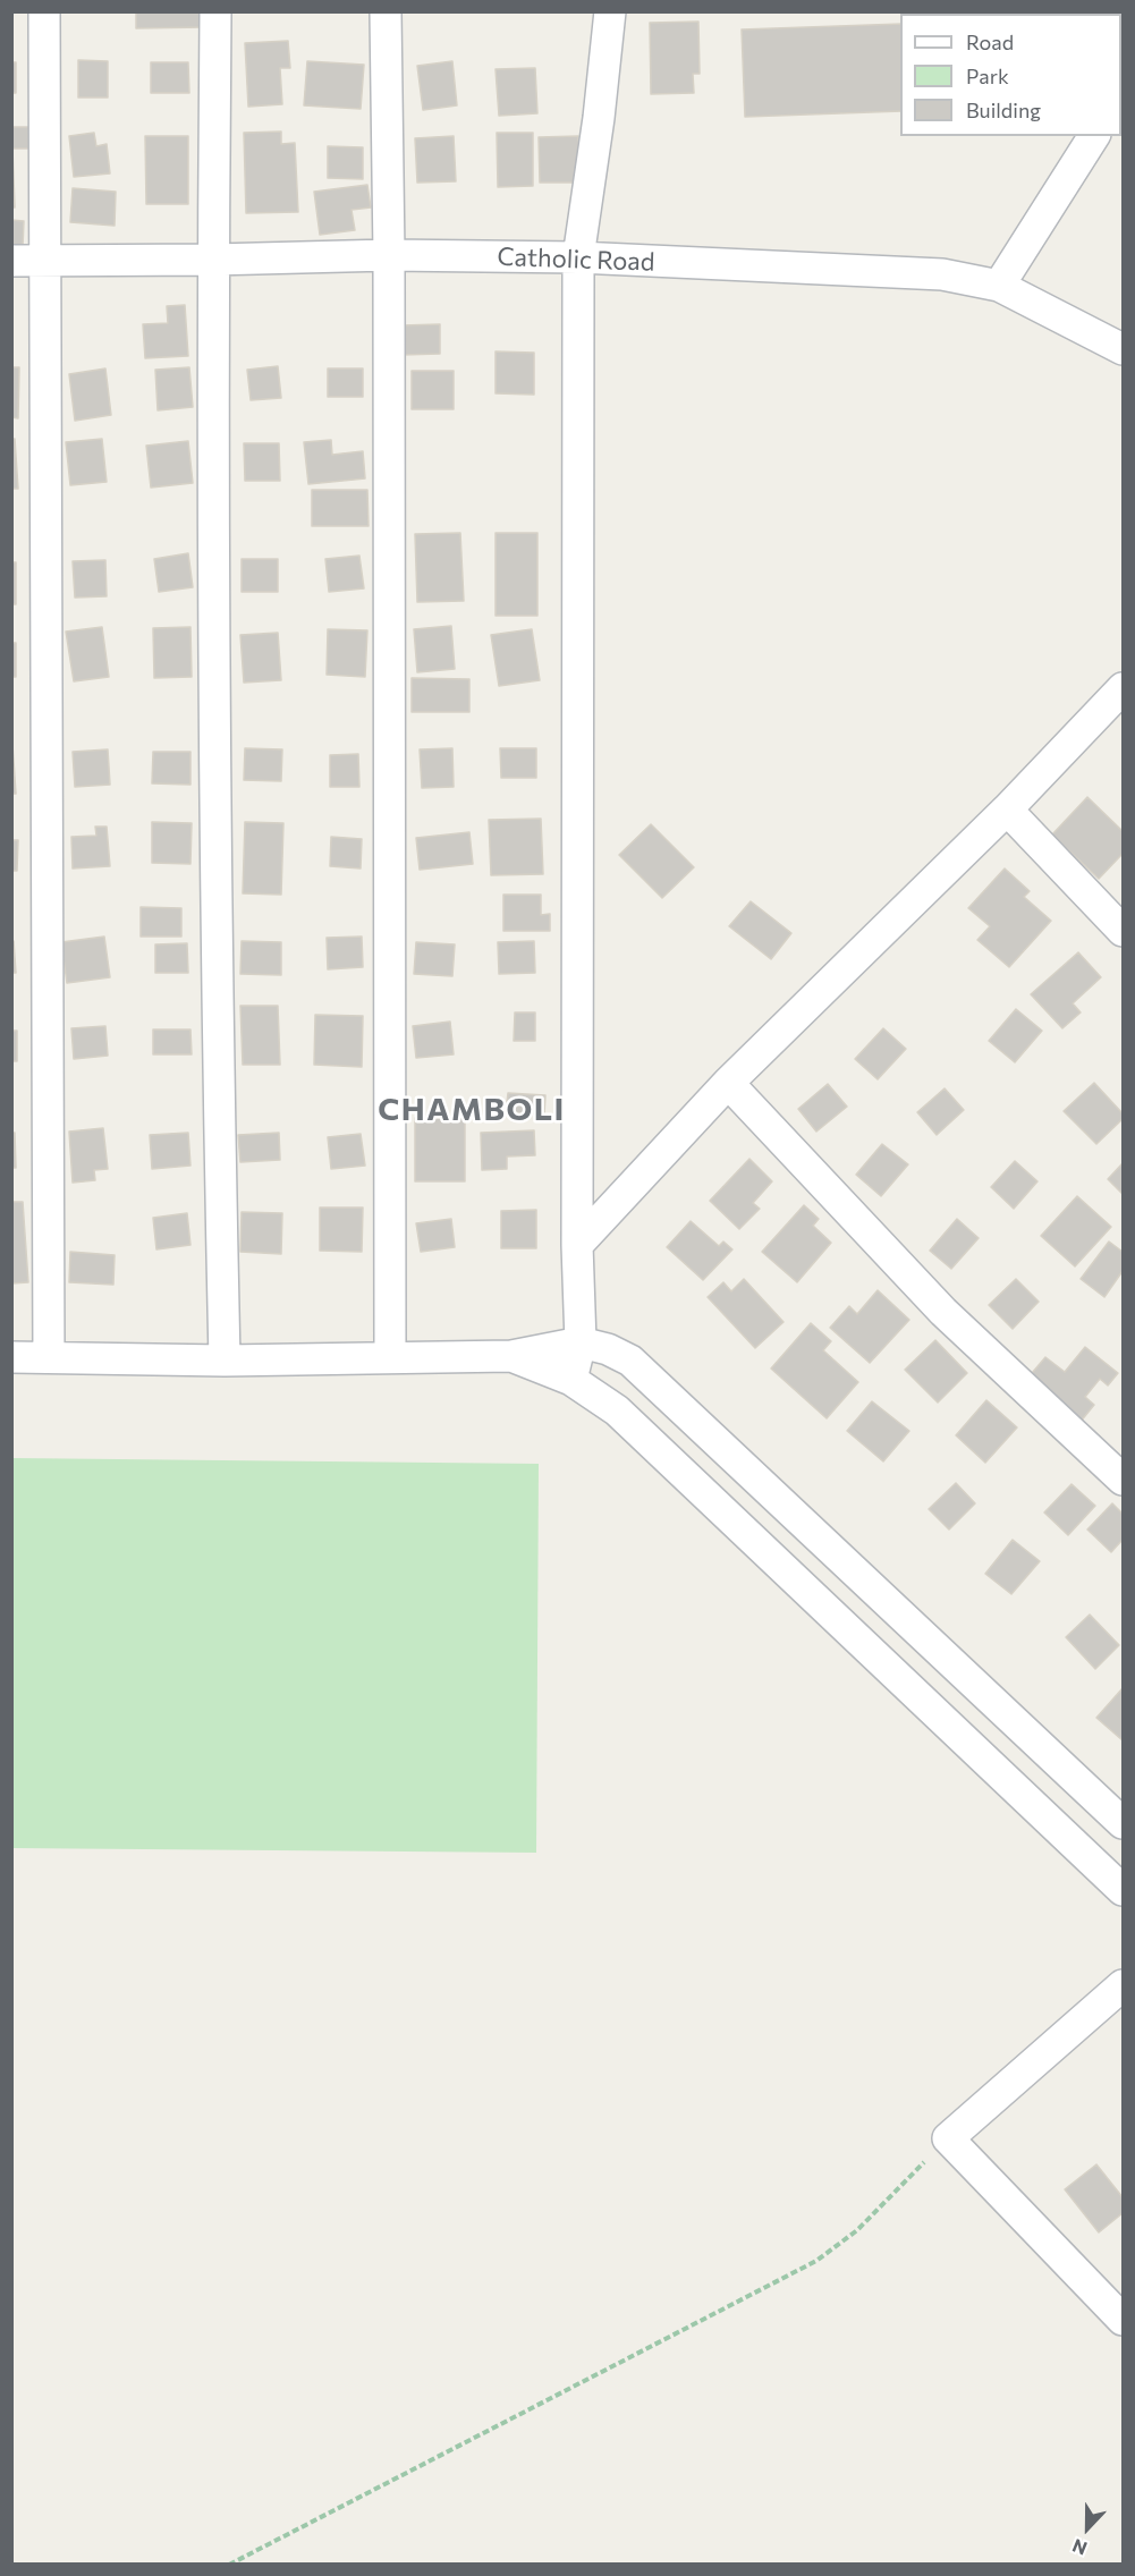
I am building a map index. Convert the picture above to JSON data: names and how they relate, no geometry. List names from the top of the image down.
{
  "streets": {
    "street": ["Catholic Road"]
  },
  "districts": ["CHAMBOLI"],
  "legend": ["Road", "Park", "Building"],
  "north": "bottom"
}
